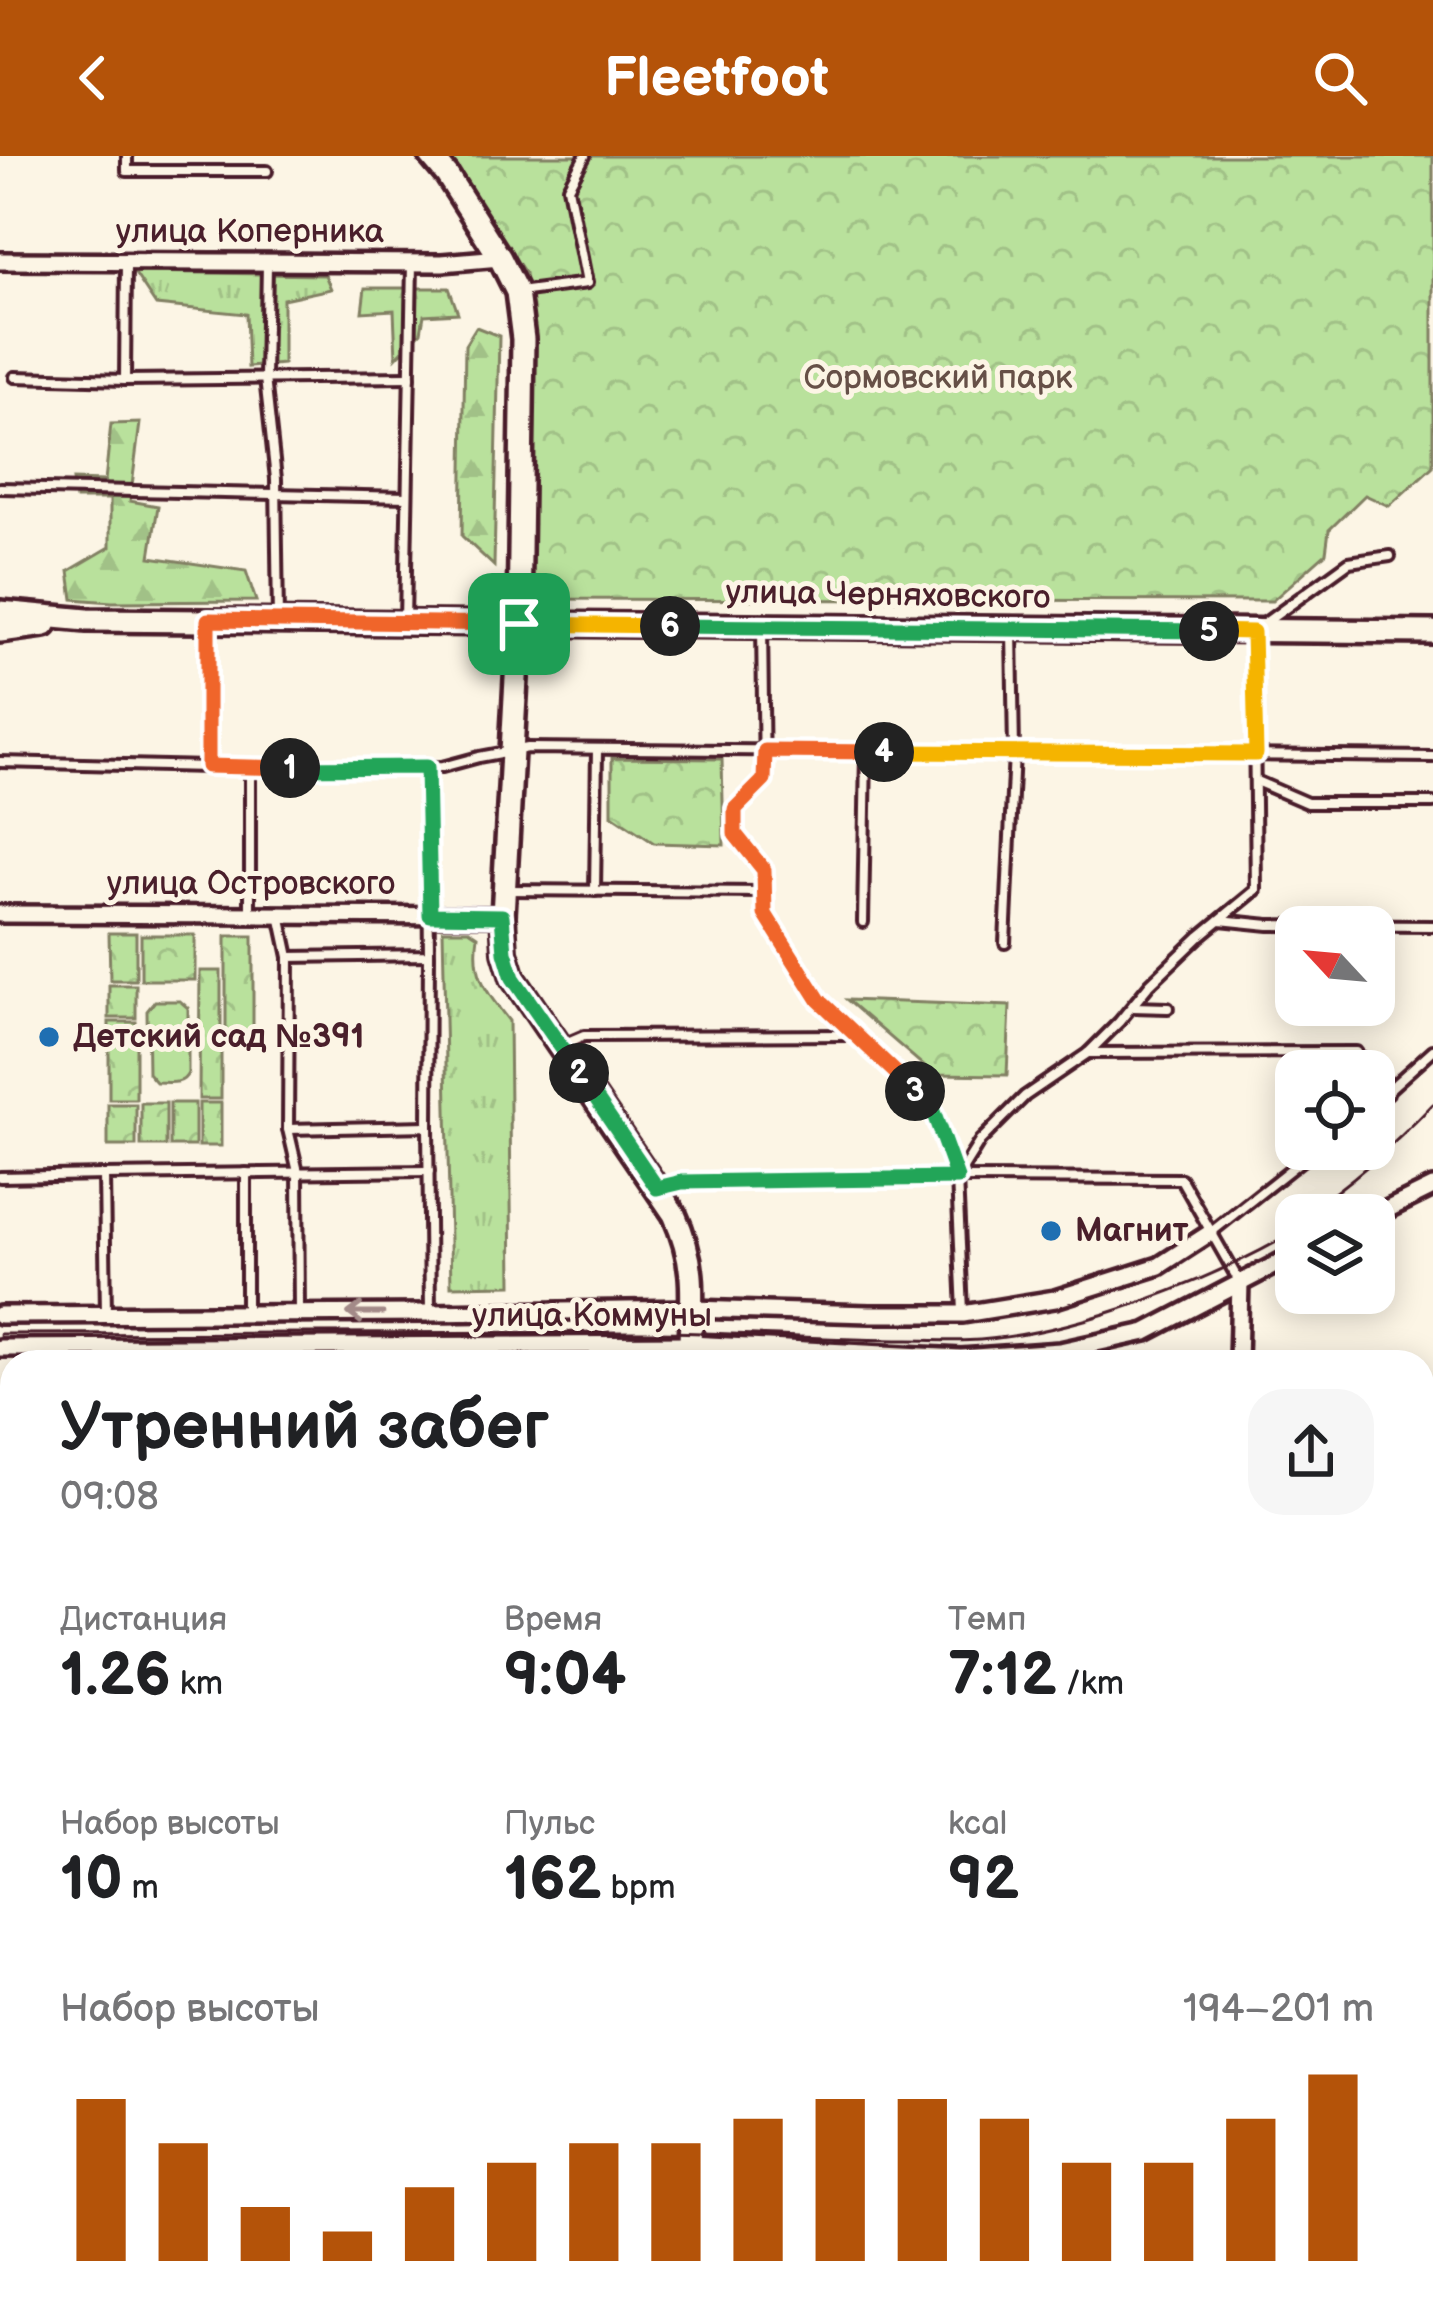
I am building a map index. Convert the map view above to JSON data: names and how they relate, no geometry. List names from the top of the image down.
{
  "streets": {
    "main road": ["улица Черняховского"],
    "street": ["улица Коперника", "улица Островского", "улица Коммуны"]
  },
  "parks": ["Сормовский парк"],
  "places": ["Детский сад №391", "Магнит"],
  "north": "top left",
  "page": {
    "header": "Fleetfoot",
    "pins": [
      "6",
      "5",
      "4",
      "1",
      "2",
      "3"
    ],
    "heading": ["Утренний забег", "09:08"],
    "stats": [
      ["Дистанция", "1.26 km"],
      ["Время", "9:04"],
      ["Темп", "7:12 /km"],
      ["Набор высоты", "10 m"],
      ["Пульс", "162 bpm"],
      ["kcal", "92"]
    ],
    "chart": ["Набор высоты", "194–201 m"]
  }
}
